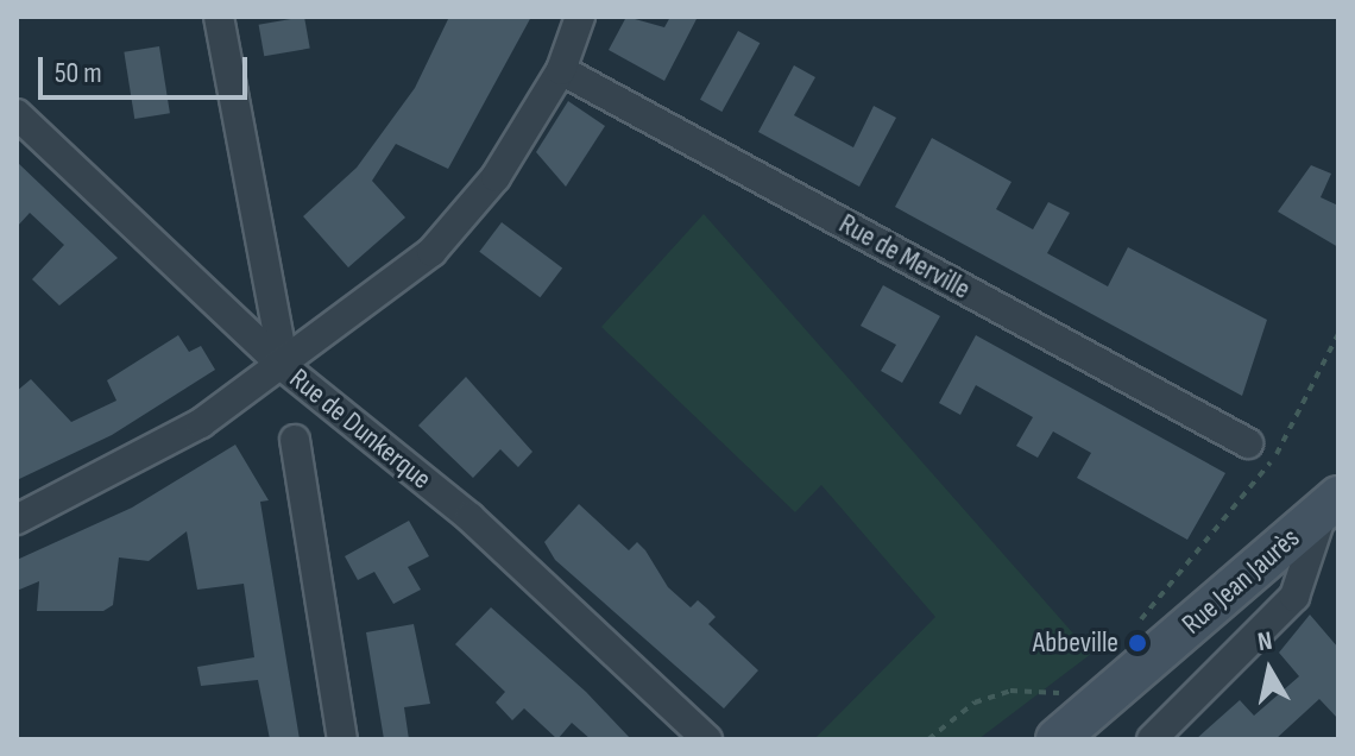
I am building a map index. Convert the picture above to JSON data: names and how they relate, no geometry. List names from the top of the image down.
{
  "streets": {
    "main road": ["Rue Jean Jaurès"],
    "street": ["Rue de Merville", "Rue de Dunkerque"]
  },
  "places": ["Abbeville"],
  "scale_bar": "50 m",
  "north": "top"
}
